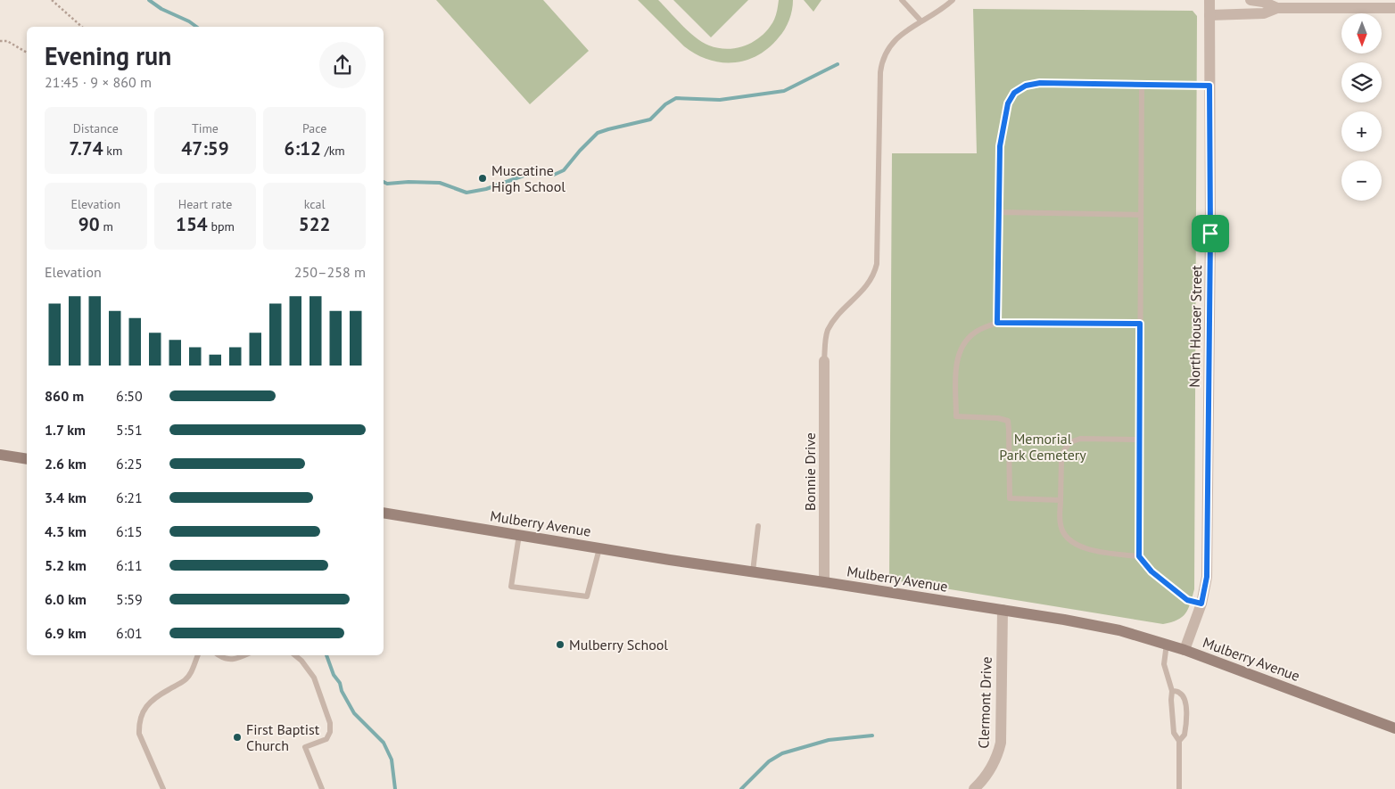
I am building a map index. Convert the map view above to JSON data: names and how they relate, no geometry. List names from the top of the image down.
{
  "streets": {
    "main road": ["Mulberry Avenue"],
    "street": ["North Houser Street", "Bonnie Drive", "Clermont Drive"]
  },
  "crossings": [
    ["North Houser Street", "Mulberry Avenue"],
    ["Bonnie Drive", "Mulberry Avenue"],
    ["Mulberry Avenue", "Clermont Drive"]
  ],
  "parks": ["Memorial Park Cemetery"],
  "places": ["Muscatine High School", "Mulberry School", "First Baptist Church"],
  "north": "bottom",
  "page": {
    "map_buttons": ["+", "−"],
    "heading": ["Evening run", "21:45 · 9 × 860 m"],
    "stats": [
      ["Distance", "7.74 km"],
      ["Time", "47:59"],
      ["Pace", "6:12 /km"],
      ["Elevation", "90 m"],
      ["Heart rate", "154 bpm"],
      ["kcal", "522"]
    ],
    "chart": ["Elevation", "250–258 m"],
    "list": [
      {
        "name": "860 m",
        "note": "6:50"
      },
      {
        "name": "1.7 km",
        "note": "5:51"
      },
      {
        "name": "2.6 km",
        "note": "6:25"
      },
      {
        "name": "3.4 km",
        "note": "6:21"
      },
      {
        "name": "4.3 km",
        "note": "6:15"
      },
      {
        "name": "5.2 km",
        "note": "6:11"
      },
      {
        "name": "6.0 km",
        "note": "5:59"
      },
      {
        "name": "6.9 km",
        "note": "6:01"
      }
    ]
  }
}
